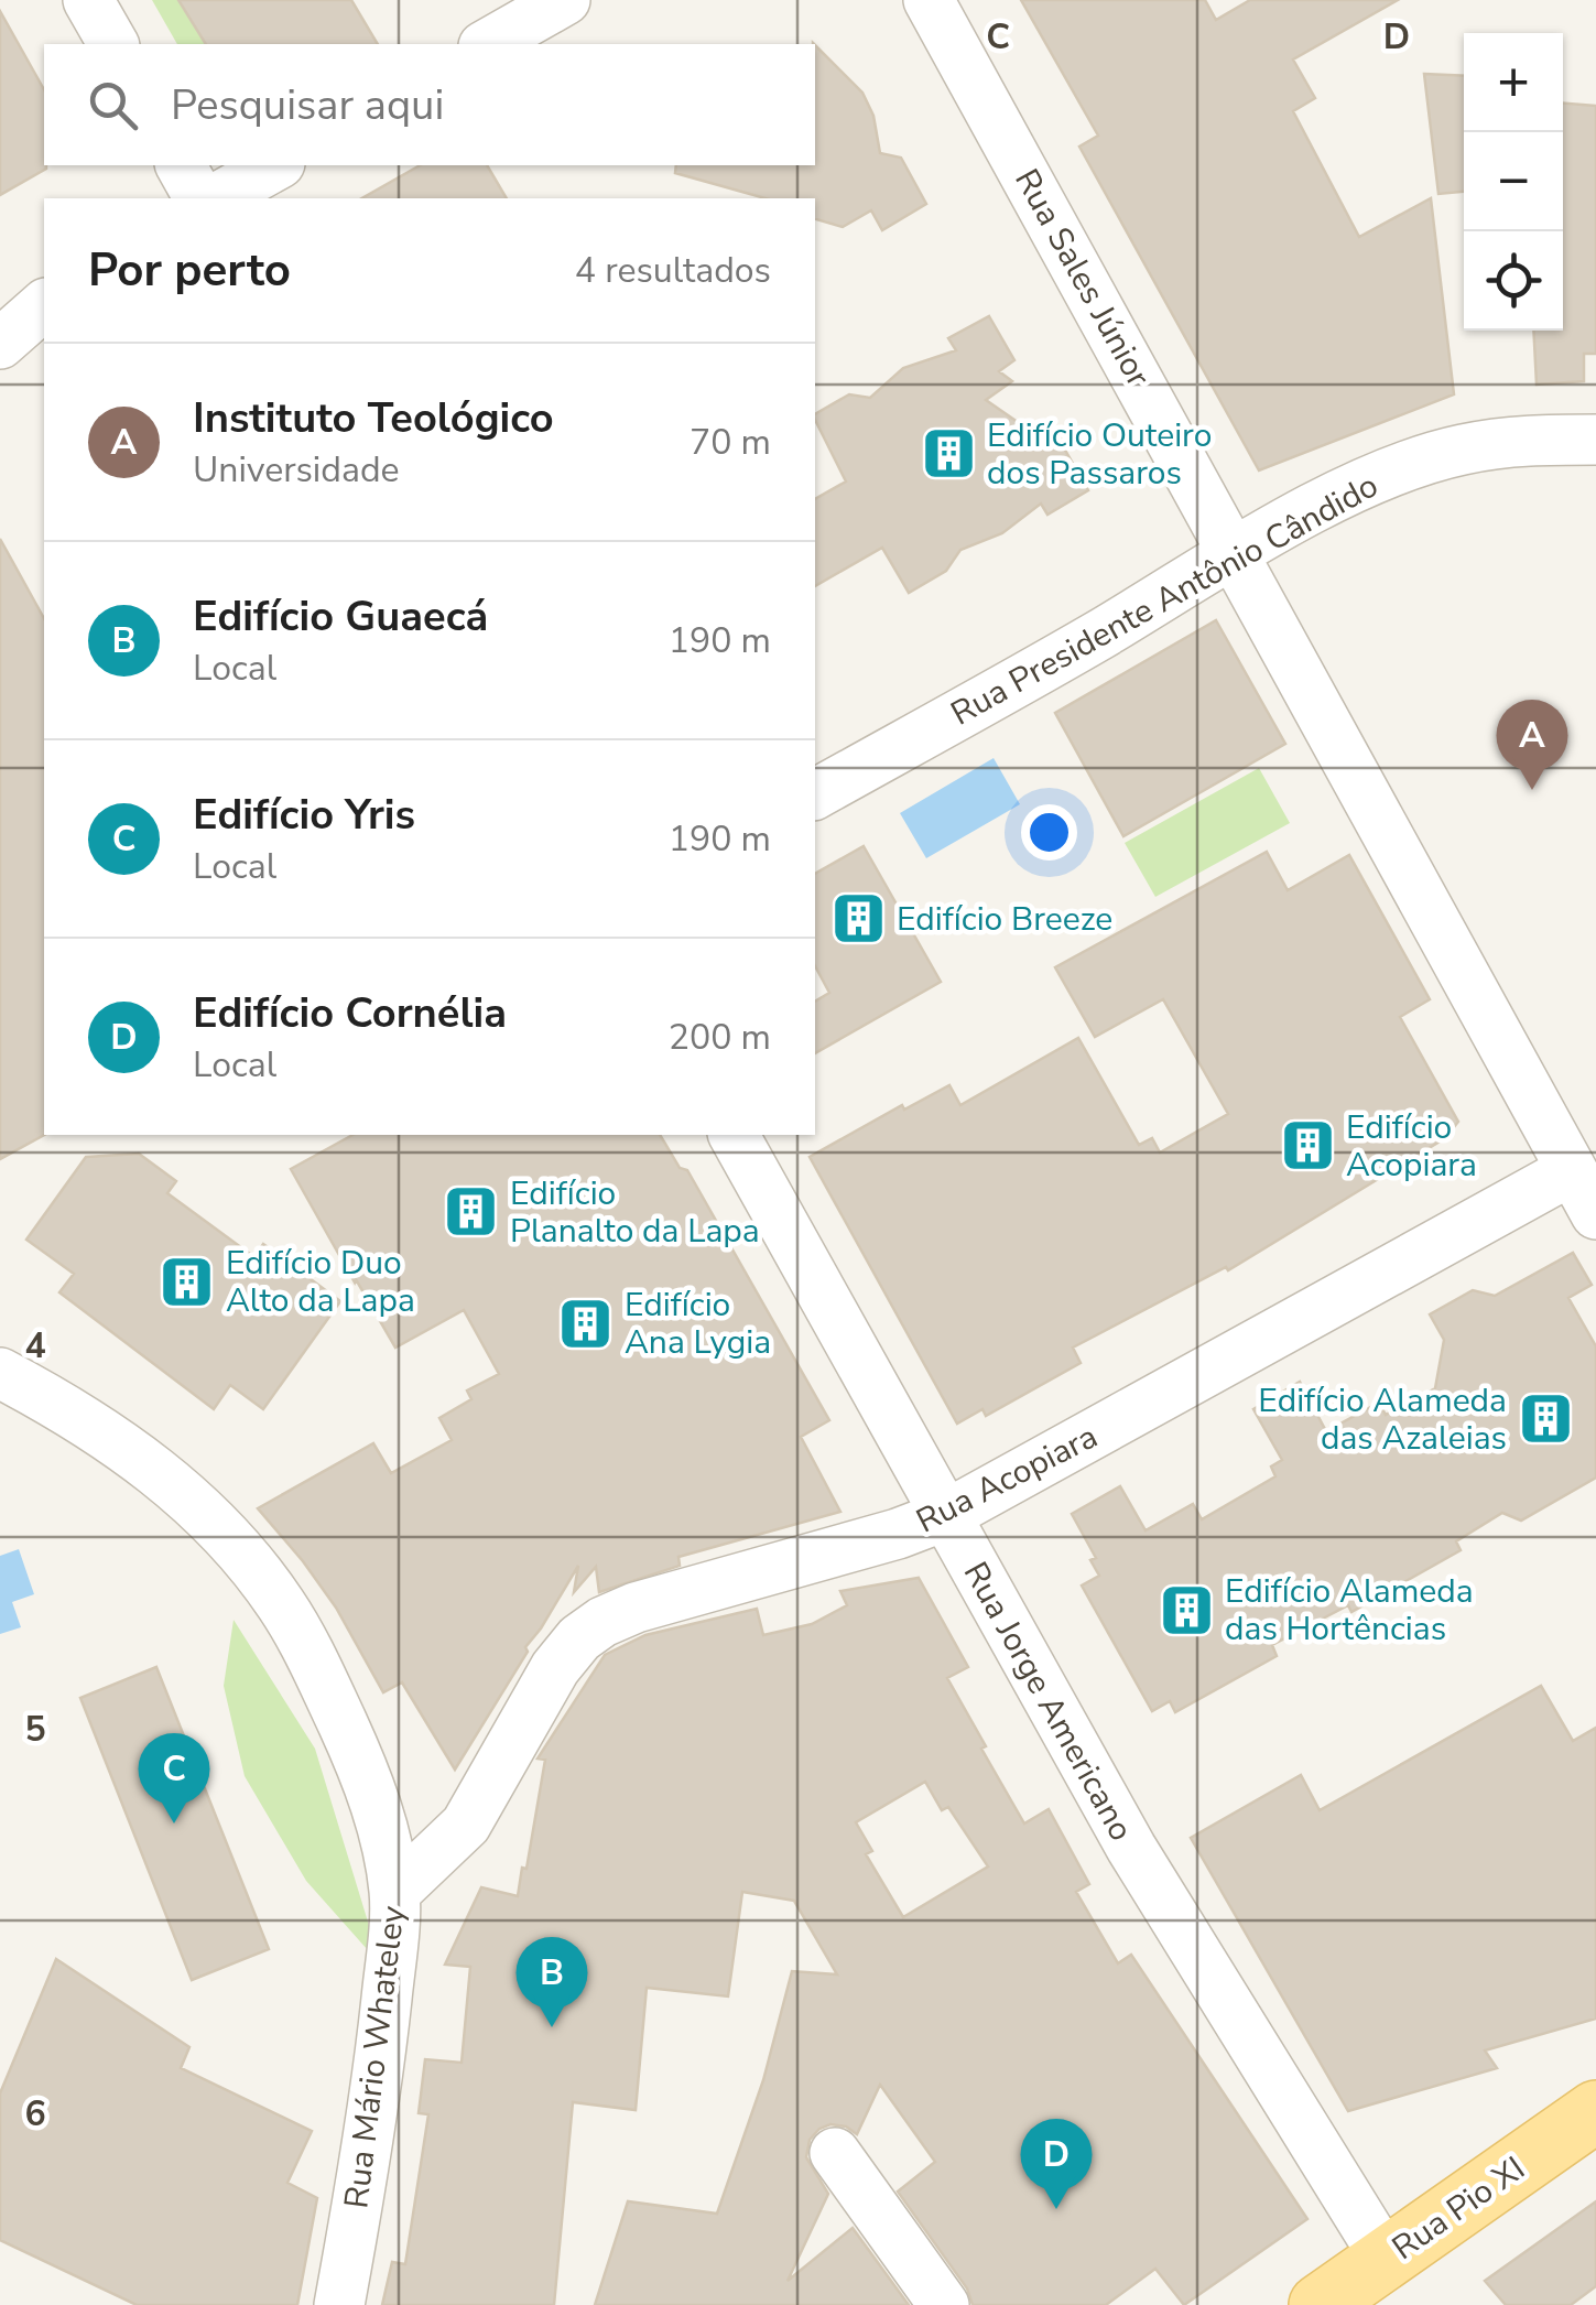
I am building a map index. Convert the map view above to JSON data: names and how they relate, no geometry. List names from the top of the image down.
{
  "streets": {
    "main road": ["Rua Pio XI"],
    "street": [
      "Rua Sales Júnior",
      "Rua Presidente Antônio Cândido",
      "Rua Acopiara",
      "Rua Jorge Americano",
      "Rua Mário Whateley"
    ]
  },
  "crossings": [
    ["Rua Sales Júnior", "Rua Presidente Antônio Cândido"],
    ["Rua Sales Júnior", "Rua Acopiara"],
    ["Rua Acopiara", "Rua Jorge Americano"],
    ["Rua Acopiara", "Rua Mário Whateley"],
    ["Rua Jorge Americano", "Rua Pio XI"]
  ],
  "places": {
    "building": [
      "Edifício Outeiro dos Passaros",
      "Edifício Breeze",
      "Edifício Acopiara",
      "Edifício Planalto da Lapa",
      "Edifício Duo Alto da Lapa",
      "Edifício Ana Lygia",
      "Edifício Alameda das Azaleias",
      "Edifício Alameda das Hortências"
    ]
  },
  "page": {
    "map_buttons": ["+", "−"],
    "search": "Pesquisar aqui",
    "heading": ["Por perto", "4 resultados"],
    "list": [
      {
        "mark": "A",
        "name": "Instituto Teológico",
        "note": "Universidade",
        "value": "70 m"
      },
      {
        "mark": "B",
        "name": "Edifício Guaecá",
        "note": "Local",
        "value": "190 m"
      },
      {
        "mark": "C",
        "name": "Edifício Yris",
        "note": "Local",
        "value": "190 m"
      },
      {
        "mark": "D",
        "name": "Edifício Cornélia",
        "note": "Local",
        "value": "200 m"
      }
    ],
    "pins": [
      "A",
      "C",
      "B",
      "D"
    ]
  },
  "grid": {
    "columns": ["C", "D"],
    "rows": ["4", "5", "6"]
  }
}
